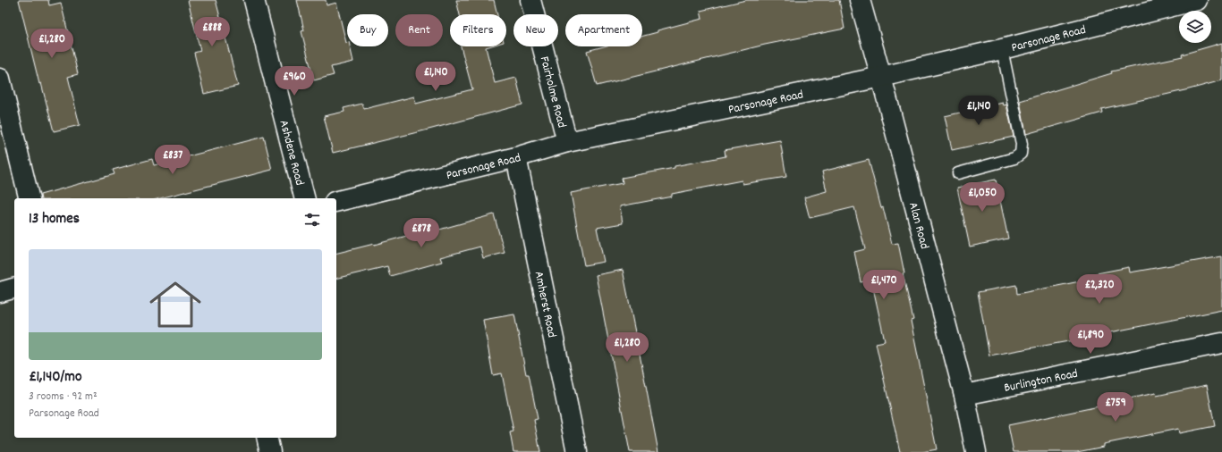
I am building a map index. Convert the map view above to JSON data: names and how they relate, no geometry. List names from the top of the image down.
{
  "streets": {
    "street": [
      "Parsonage Road",
      "Fairholme Road",
      "Ashdene Road",
      "Alan Road",
      "Amherst Road",
      "Burlington Road"
    ]
  },
  "crossings": [
    ["Parsonage Road", "Fairholme Road"],
    ["Parsonage Road", "Alan Road"],
    ["Parsonage Road", "Amherst Road"],
    ["Alan Road", "Burlington Road"]
  ],
  "page": {
    "chip": [
      "Buy",
      "Rent",
      "Filters",
      "New",
      "Apartment"
    ],
    "price": [
      "£888",
      "£1,280",
      "£1,140",
      "£960",
      "£1,140",
      "£837",
      "£1,050",
      "£878",
      "£1,470",
      "£2,320",
      "£1,890",
      "£1,280",
      "£759"
    ],
    "heading": "13 homes",
    "list": [
      {
        "name": "£1,140/mo",
        "note": "3 rooms · 92 m² · Parsonage Road"
      }
    ]
  }
}
